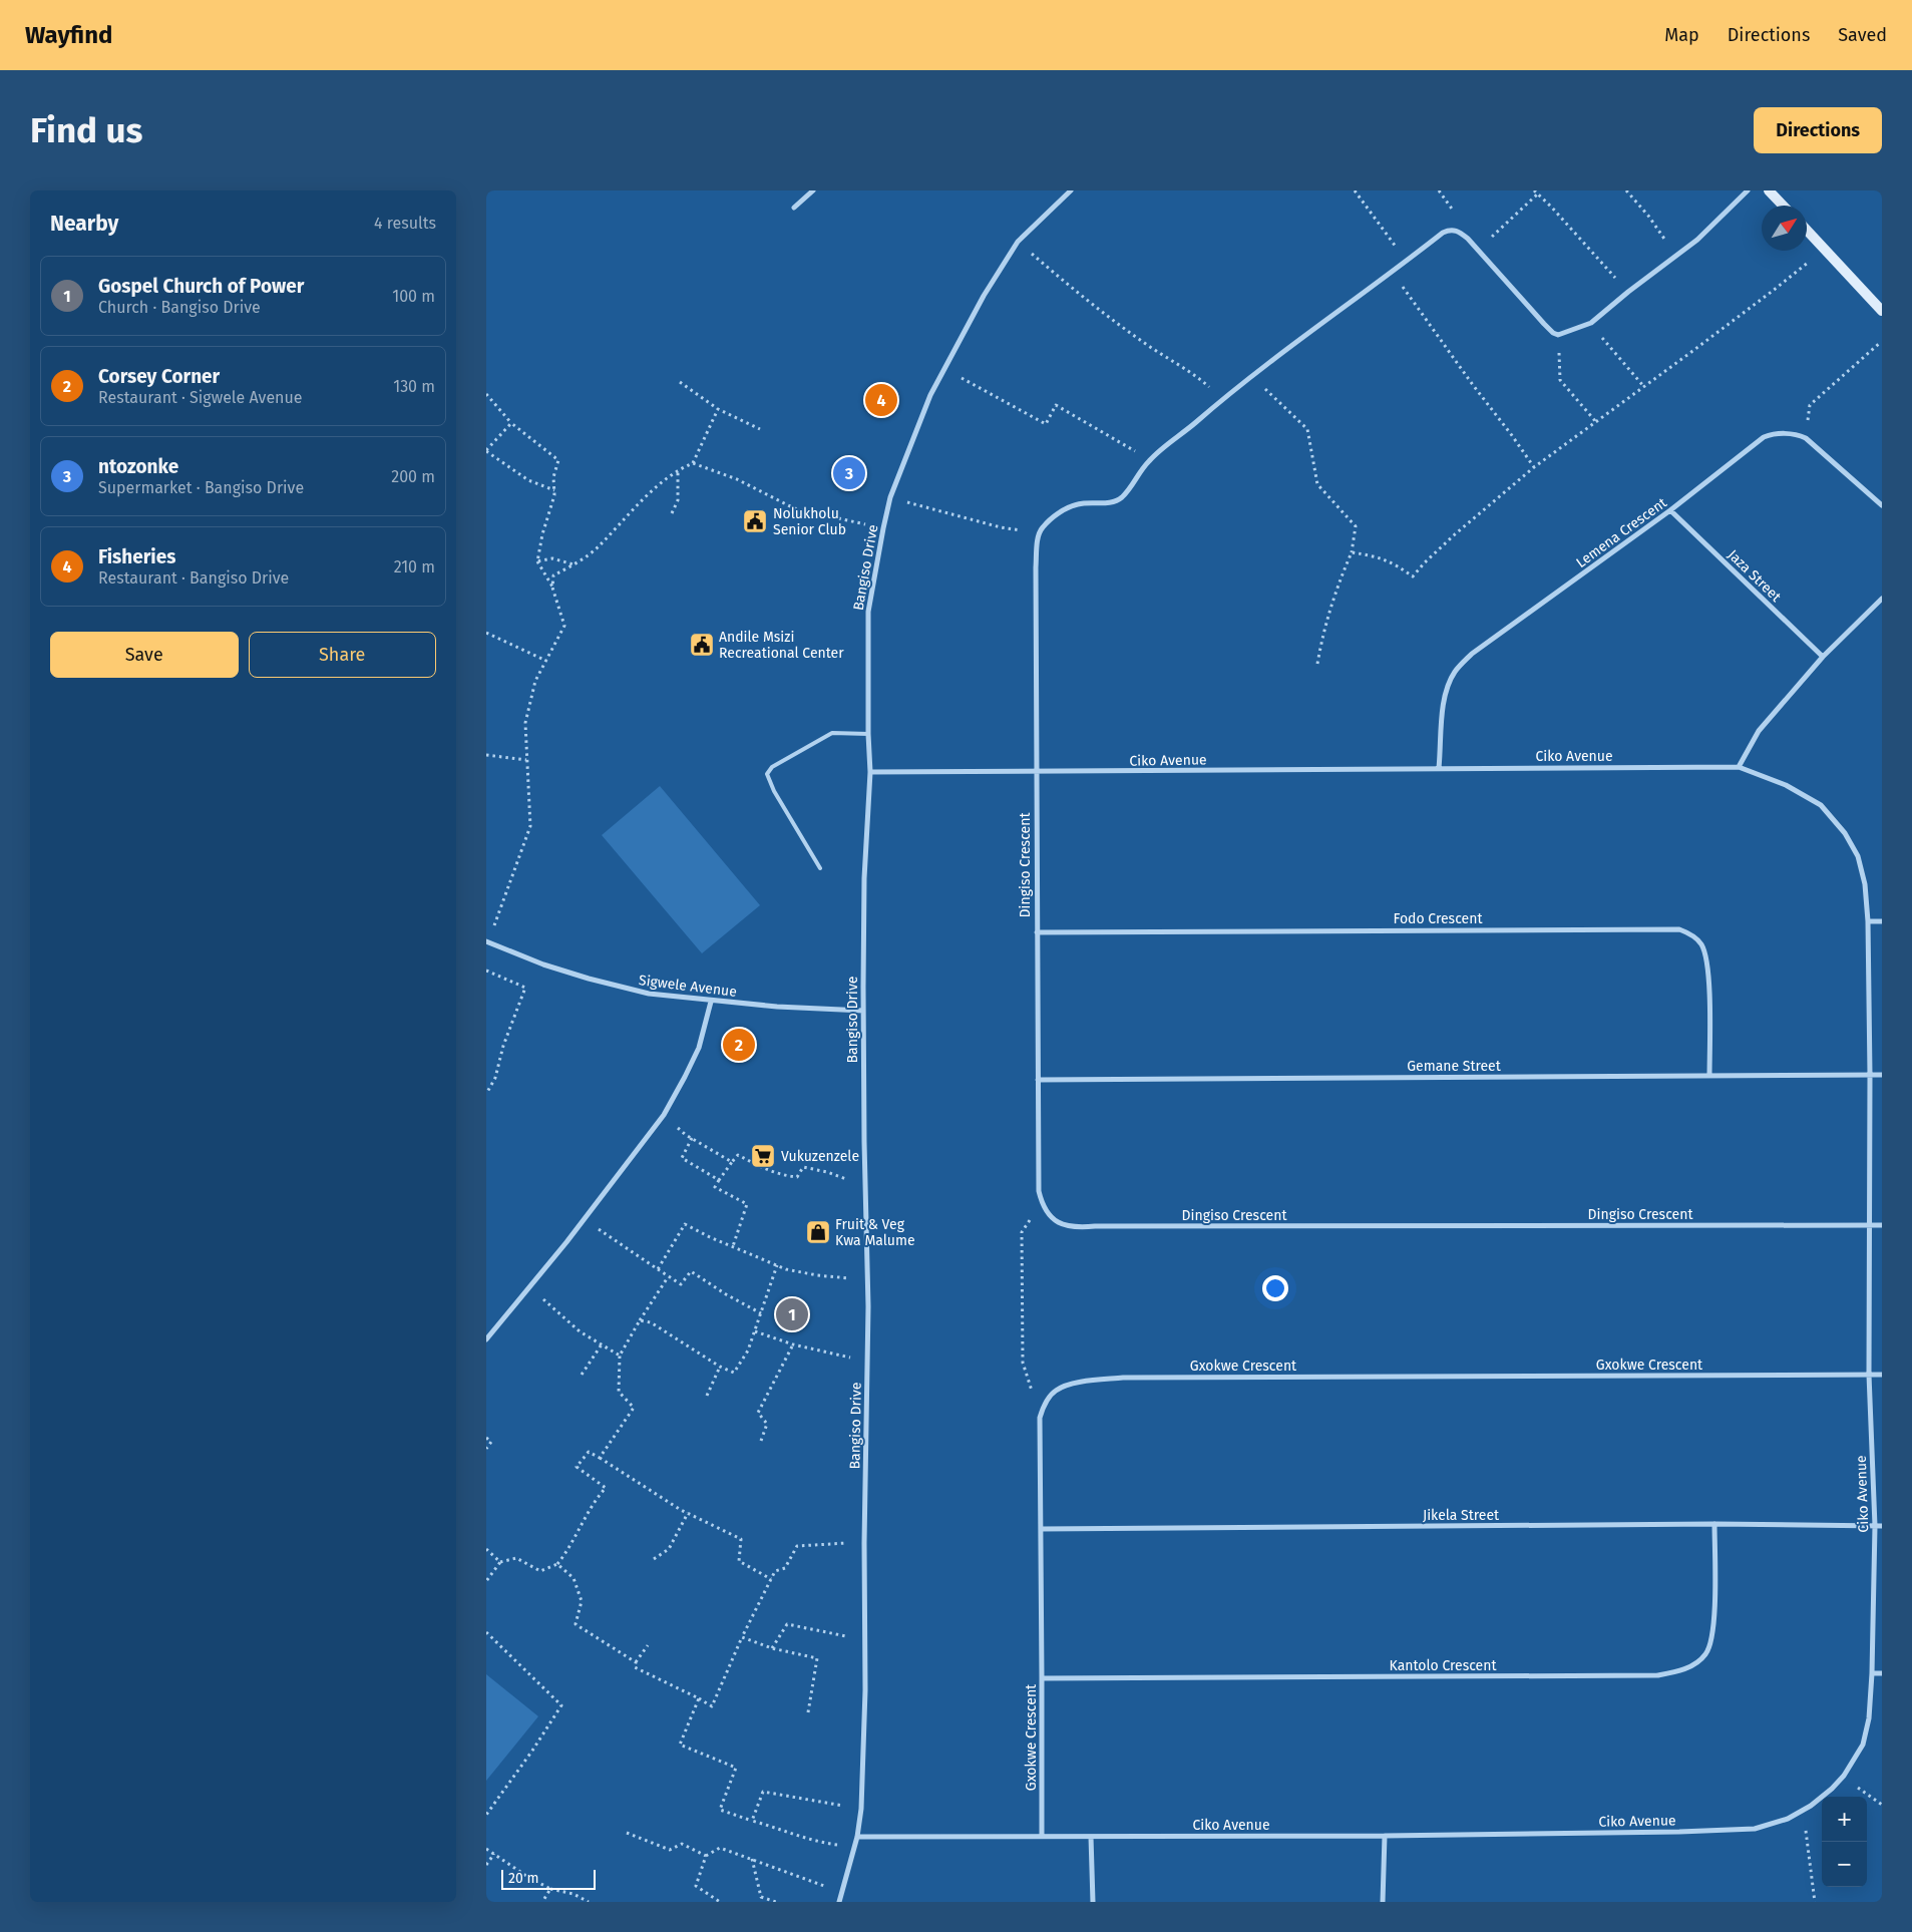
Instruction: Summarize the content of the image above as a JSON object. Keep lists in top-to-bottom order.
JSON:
{
  "streets": {
    "street": [
      "Lemena Crescent",
      "Bangiso Drive",
      "Jaza Street",
      "Ciko Avenue",
      "Dingiso Crescent",
      "Fodo Crescent",
      "Sigwele Avenue",
      "Gemane Street",
      "Gxokwe Crescent",
      "Jikela Street",
      "Kantolo Crescent"
    ]
  },
  "crossings": [
    ["Lemena Crescent", "Jaza Street"],
    ["Lemena Crescent", "Ciko Avenue"],
    ["Bangiso Drive", "Ciko Avenue"],
    ["Bangiso Drive", "Sigwele Avenue"],
    ["Ciko Avenue", "Dingiso Crescent"],
    ["Ciko Avenue", "Gemane Street"],
    ["Ciko Avenue", "Gxokwe Crescent"],
    ["Ciko Avenue", "Jikela Street"],
    ["Dingiso Crescent", "Fodo Crescent"],
    ["Dingiso Crescent", "Gemane Street"],
    ["Fodo Crescent", "Gemane Street"],
    ["Gxokwe Crescent", "Jikela Street"],
    ["Gxokwe Crescent", "Kantolo Crescent"],
    ["Jikela Street", "Kantolo Crescent"]
  ],
  "places": {
    "public building": ["Nolukholu Senior Club", "Andile Msizi Recreational Center"],
    "supermarket": ["Vukuzenzele"],
    "shop": ["Fruit & Veg Kwa Malume"]
  },
  "scale_bar": "20 m",
  "north": "top right",
  "page": {
    "header": "Wayfind",
    "nav": ["Map", "Directions", "Saved"],
    "buttons": [
      "Directions",
      ["Save", "Share"]
    ],
    "title": "Find us",
    "heading": ["Nearby", "4 results"],
    "list": [
      {
        "mark": "1",
        "name": "Gospel Church of Power",
        "note": "Church · Bangiso Drive",
        "value": "100 m"
      },
      {
        "mark": "2",
        "name": "Corsey Corner",
        "note": "Restaurant · Sigwele Avenue",
        "value": "130 m"
      },
      {
        "mark": "3",
        "name": "ntozonke",
        "note": "Supermarket · Bangiso Drive",
        "value": "200 m"
      },
      {
        "mark": "4",
        "name": "Fisheries",
        "note": "Restaurant · Bangiso Drive",
        "value": "210 m"
      }
    ],
    "pins": [
      "4",
      "3",
      "2",
      "1"
    ],
    "map_buttons": ["+", "−"],
    "scale": "20 m"
  }
}
